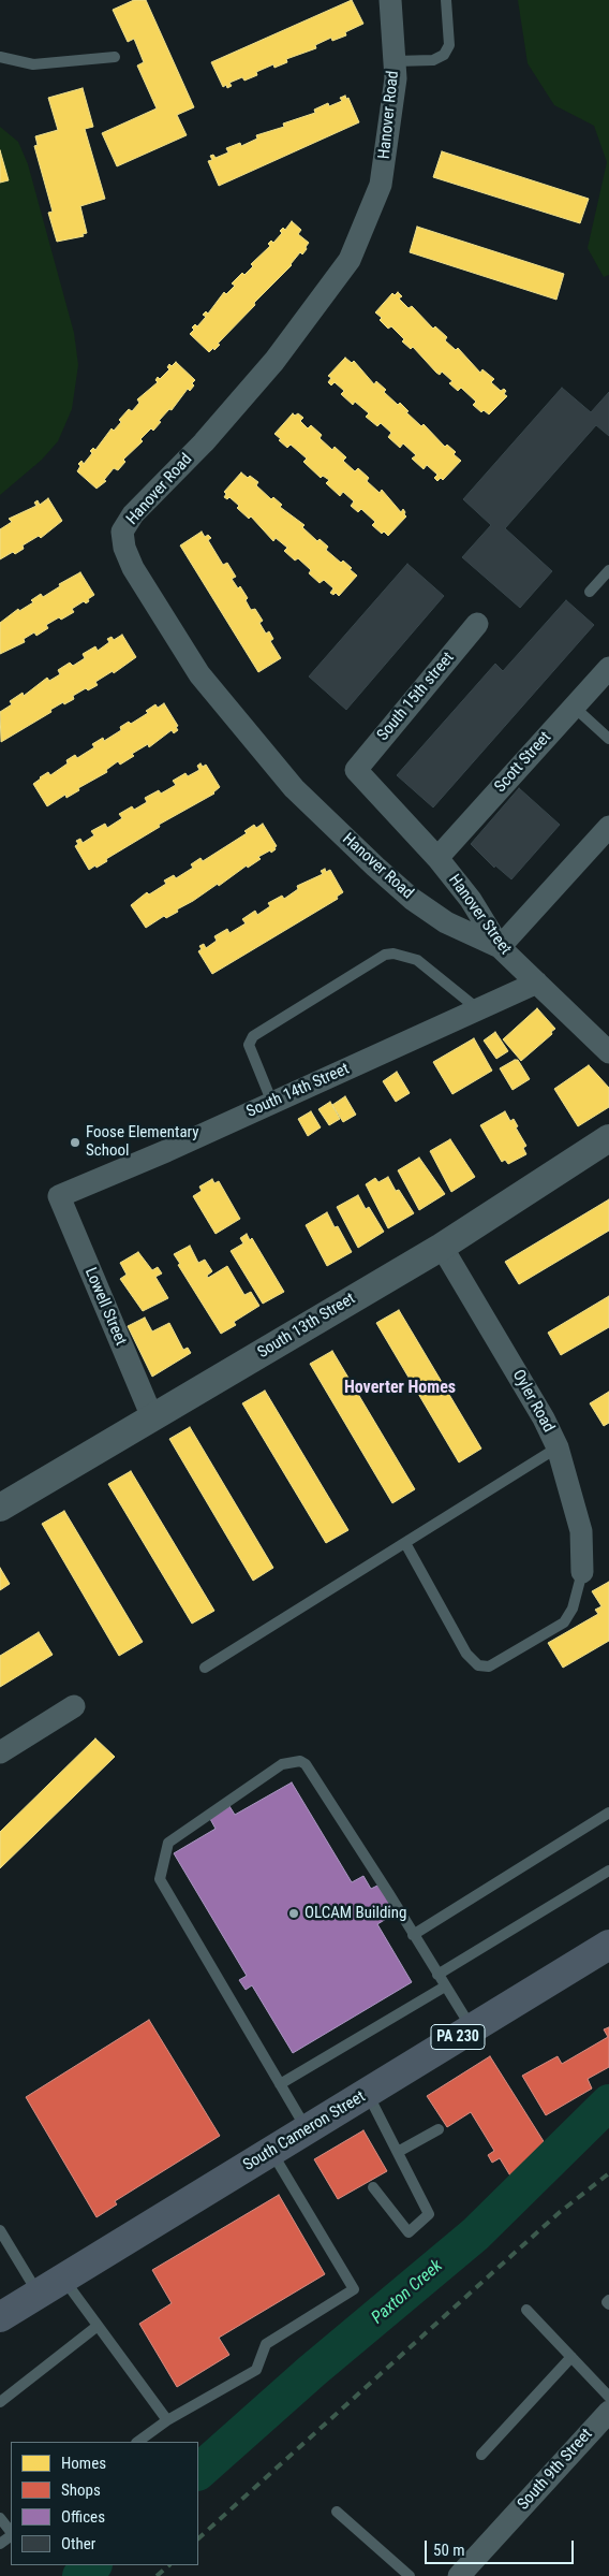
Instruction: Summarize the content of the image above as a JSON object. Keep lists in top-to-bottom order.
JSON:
{
  "streets": {
    "main road": ["PA 230", "South Cameron Street"],
    "street": [
      "Hanover Road",
      "South 15th street",
      "Scott Street",
      "Hanover Street",
      "South 14th Street",
      "Lowell Street",
      "South 13th Street",
      "Oyler Road",
      "South 9th Street"
    ]
  },
  "crossings": [
    ["Hanover Road", "Hanover Street"],
    ["South 15th street", "Hanover Street"],
    ["Scott Street", "Hanover Street"],
    ["Hanover Street", "South 14th Street"],
    ["South 14th Street", "Lowell Street"],
    ["Lowell Street", "South 13th Street"],
    ["South 13th Street", "Oyler Road"]
  ],
  "districts": ["Hoverter Homes"],
  "water": ["Paxton Creek"],
  "places": ["Foose Elementary School", "OLCAM Building"],
  "legend": [
    "Homes",
    "Shops",
    "Offices",
    "Other"
  ],
  "scale_bar": "50 m"
}
